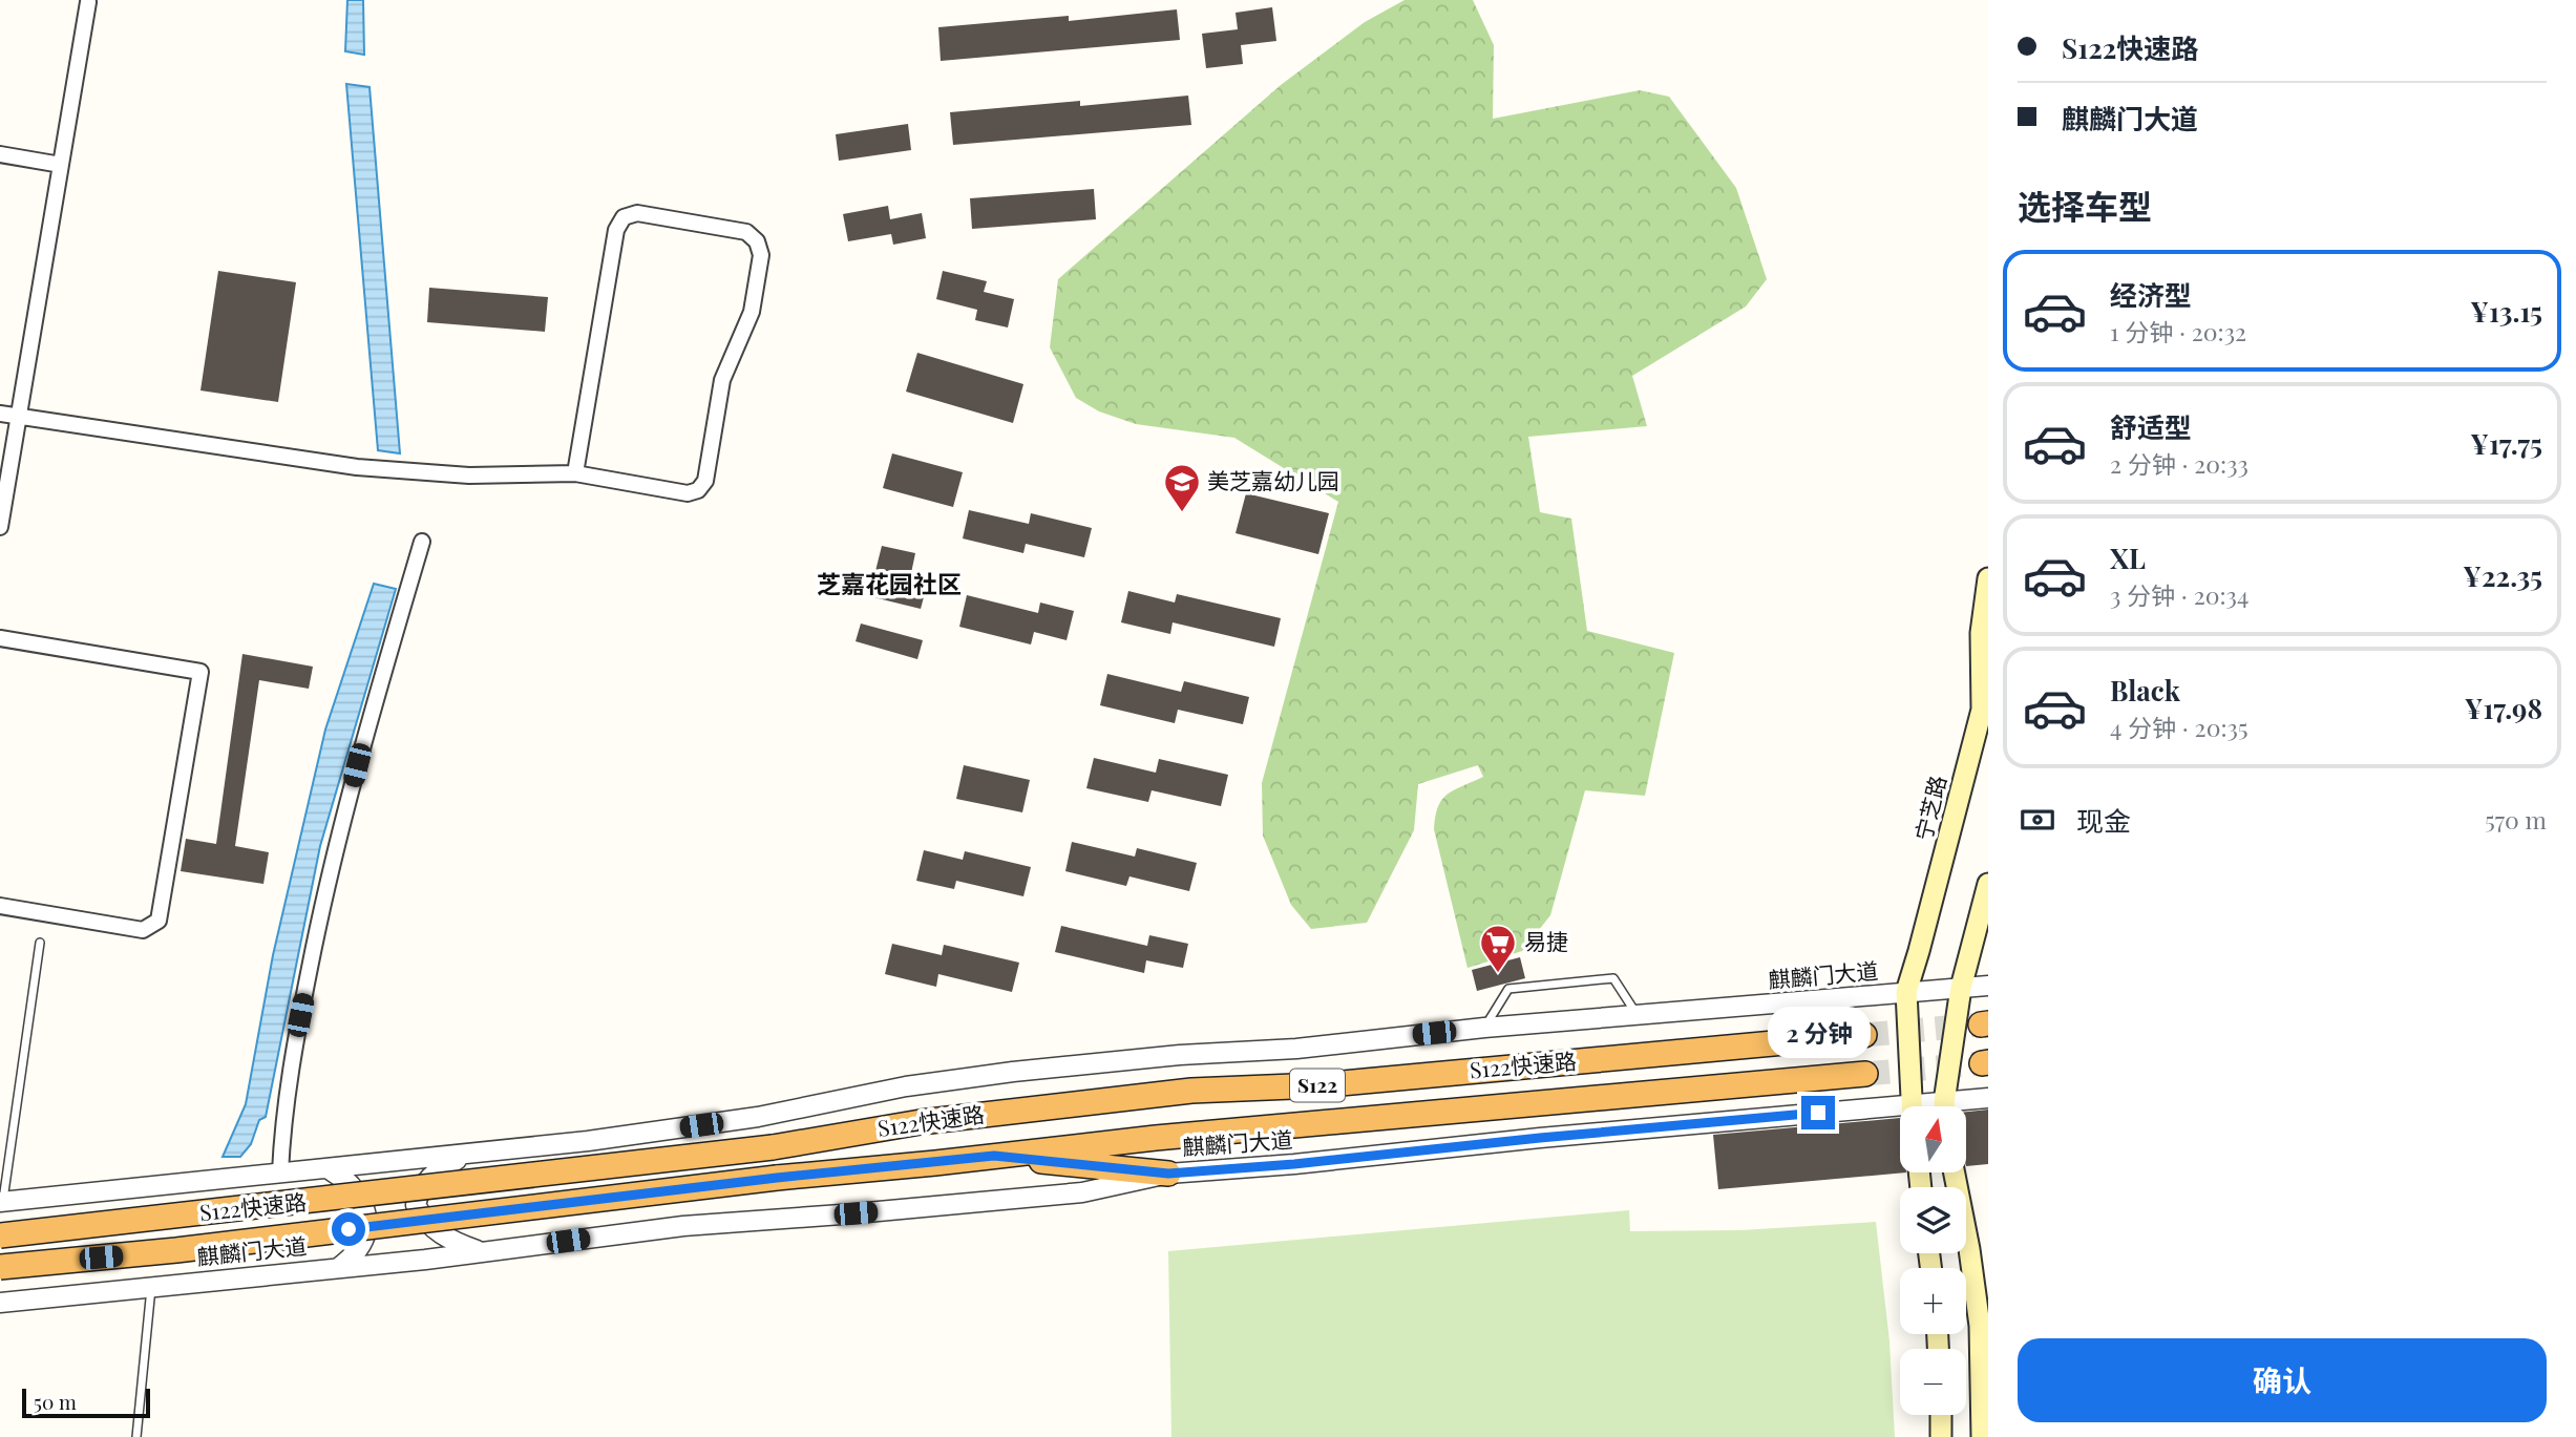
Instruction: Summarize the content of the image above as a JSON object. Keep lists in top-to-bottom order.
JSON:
{
  "streets": {
    "highway": ["S122快速路", "S122"],
    "main road": ["宁芝路"],
    "street": ["麒麟门大道"]
  },
  "crossings": [
    ["宁芝路", "麒麟门大道"]
  ],
  "districts": ["芝嘉花园社区"],
  "places": {
    "school or university": ["美芝嘉幼儿园"],
    "supermarket": ["易捷"]
  },
  "scale_bar": "50 m",
  "north": "top",
  "page": {
    "banner": ["S122快速路", "麒麟门大道"],
    "heading": "选择车型",
    "list": [
      {
        "name": "经济型",
        "note": "1 分钟 · 20:32",
        "value": "¥13.15"
      },
      {
        "name": "舒适型",
        "note": "2 分钟 · 20:33",
        "value": "¥17.75"
      },
      {
        "name": "XL",
        "note": "3 分钟 · 20:34",
        "value": "¥22.35"
      },
      {
        "name": "Black",
        "note": "4 分钟 · 20:35",
        "value": "¥17.98"
      }
    ],
    "pay": ["现金", "570 m"],
    "bubble": "2 分钟",
    "map_buttons": ["+", "−"],
    "buttons": "确认",
    "scale": "50 m"
  }
}
